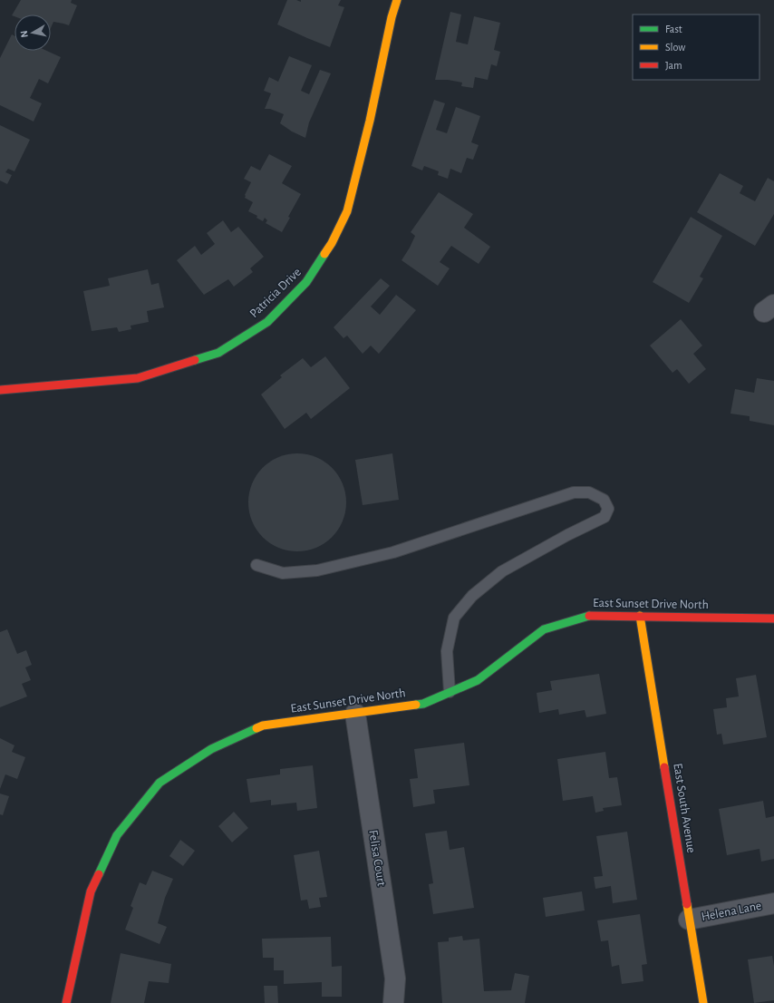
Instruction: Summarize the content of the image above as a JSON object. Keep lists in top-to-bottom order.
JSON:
{
  "streets": {
    "street": [
      "Patricia Drive",
      "East Sunset Drive North",
      "East South Avenue",
      "Felisa Court",
      "Helena Lane"
    ]
  },
  "crossings": [
    ["East Sunset Drive North", "East South Avenue"],
    ["East Sunset Drive North", "Felisa Court"],
    ["East South Avenue", "Helena Lane"]
  ],
  "legend": ["Fast", "Slow", "Jam"],
  "north": "left"
}
